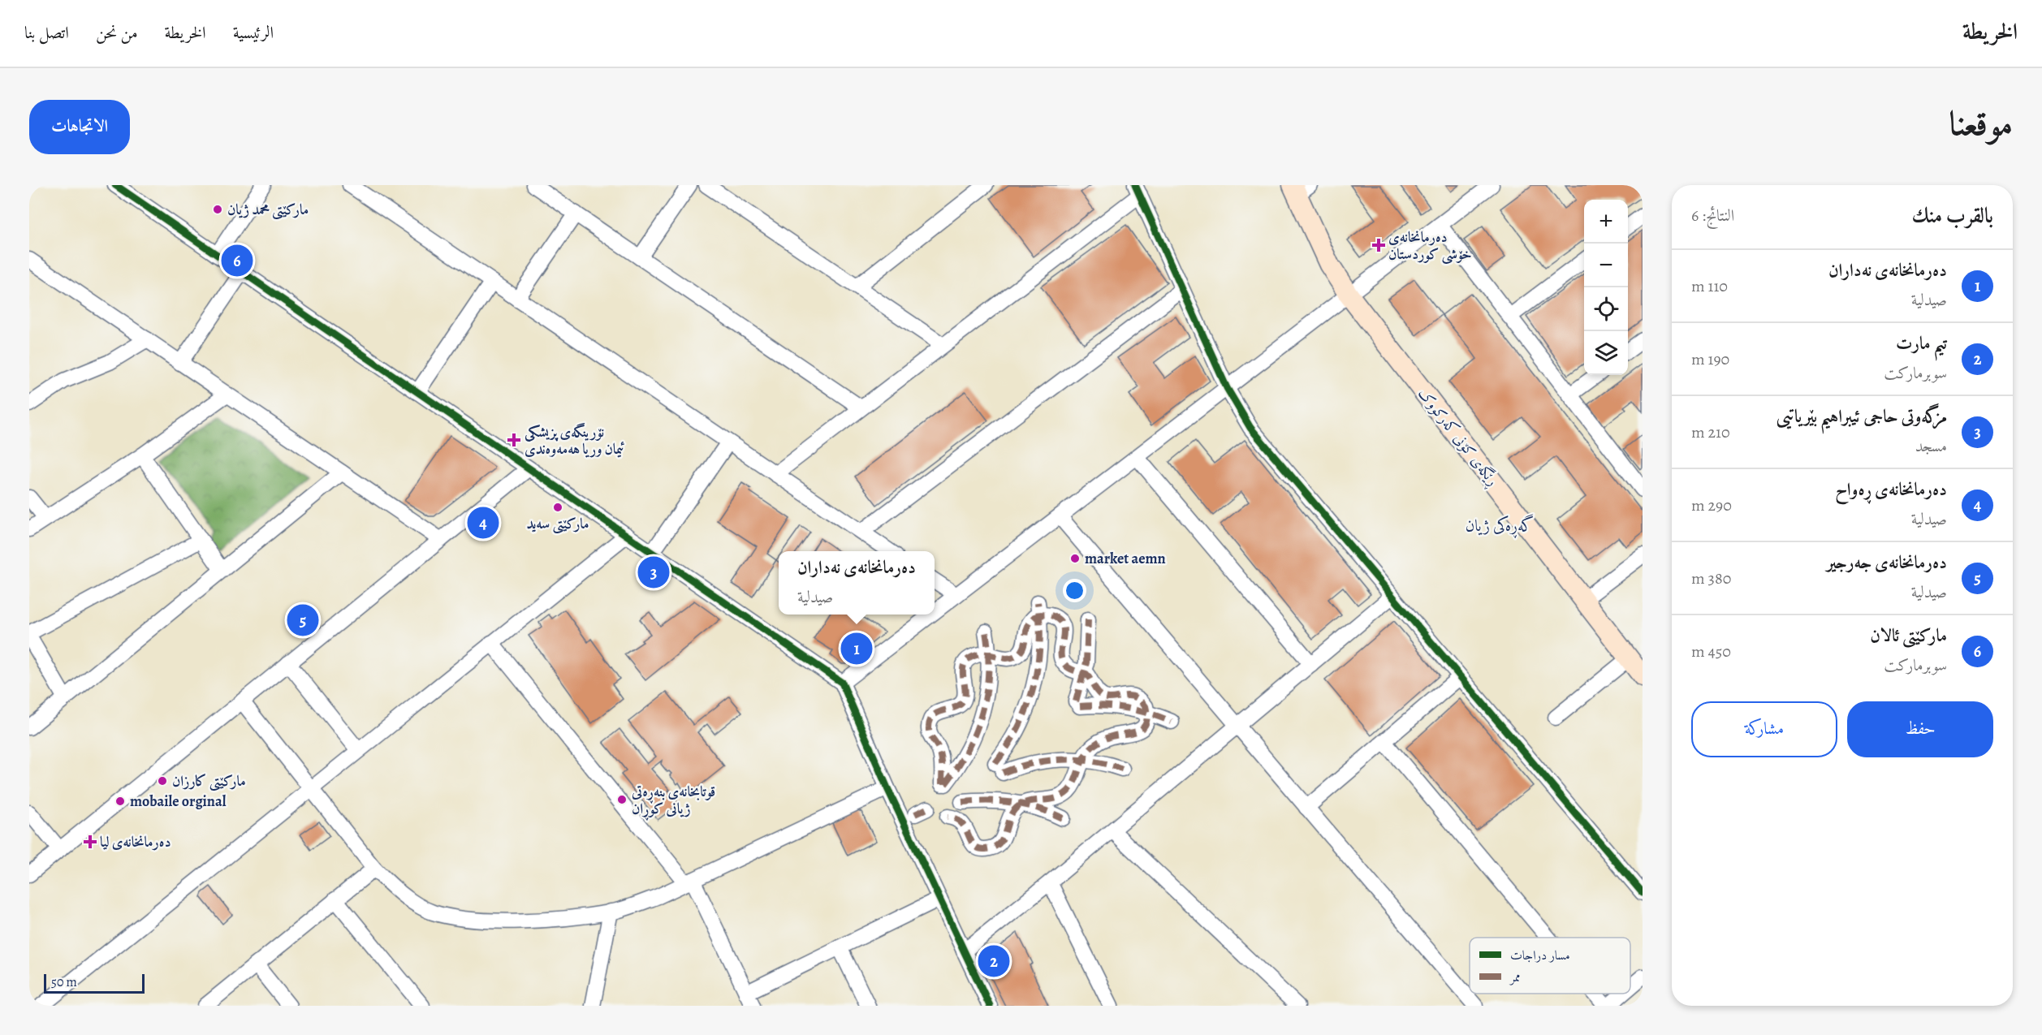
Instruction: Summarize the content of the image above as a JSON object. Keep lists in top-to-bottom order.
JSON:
{
  "streets": {
    "street": ["ڕێگەی کۆنی کەرکووک"]
  },
  "districts": ["گەڕەکی ژیان"],
  "places": {
    "other": [
      "مارکێتی محمد ژیان",
      "مارکێتی سەید",
      "market aemn",
      "مارکێتی کارزان",
      "قوتابخانەی بنەڕەتی ژیانی کوڕان",
      "mobaile orginal"
    ],
    "health": ["دەرمانخانەی خۆشی کوردستان", "نۆرینگەی پزیشکی ئیمان وریا هەمەوەندی", "دەرمانخانەی لیا"]
  },
  "legend": ["مسار دراجات", "ممر"],
  "scale_bar": "50 m",
  "page": {
    "header": "الخريطة",
    "nav": [
      "الرئيسية",
      "الخريطة",
      "من نحن",
      "اتصل بنا"
    ],
    "title": "موقعنا",
    "buttons": [
      "الاتجاهات",
      ["حفظ", "مشاركة"]
    ],
    "heading": ["بالقرب منك", "النتائج: 6"],
    "map_buttons": ["+", "−"],
    "pins": [
      "6",
      "4",
      "3",
      "5",
      "1",
      "2"
    ],
    "list": [
      {
        "mark": "1",
        "name": "دەرمانخانەی نەداران",
        "note": "صيدلية",
        "value": "110 m"
      },
      {
        "mark": "2",
        "name": "تیم مارت",
        "note": "سوبرماركت",
        "value": "190 m"
      },
      {
        "mark": "3",
        "name": "مزگەوتی حاجی ئیبراهیم بێریاتیی",
        "note": "مسجد",
        "value": "210 m"
      },
      {
        "mark": "4",
        "name": "دەرمانخانەی ڕەواح",
        "note": "صيدلية",
        "value": "290 m"
      },
      {
        "mark": "5",
        "name": "دەرمانخانەی جەرجیر",
        "note": "صيدلية",
        "value": "380 m"
      },
      {
        "mark": "6",
        "name": "مارکێتی ئالان",
        "note": "سوبرماركت",
        "value": "450 m"
      }
    ],
    "popup": ["دەرمانخانەی نەداران", "صيدلية"],
    "scale": "50 m"
  }
}
